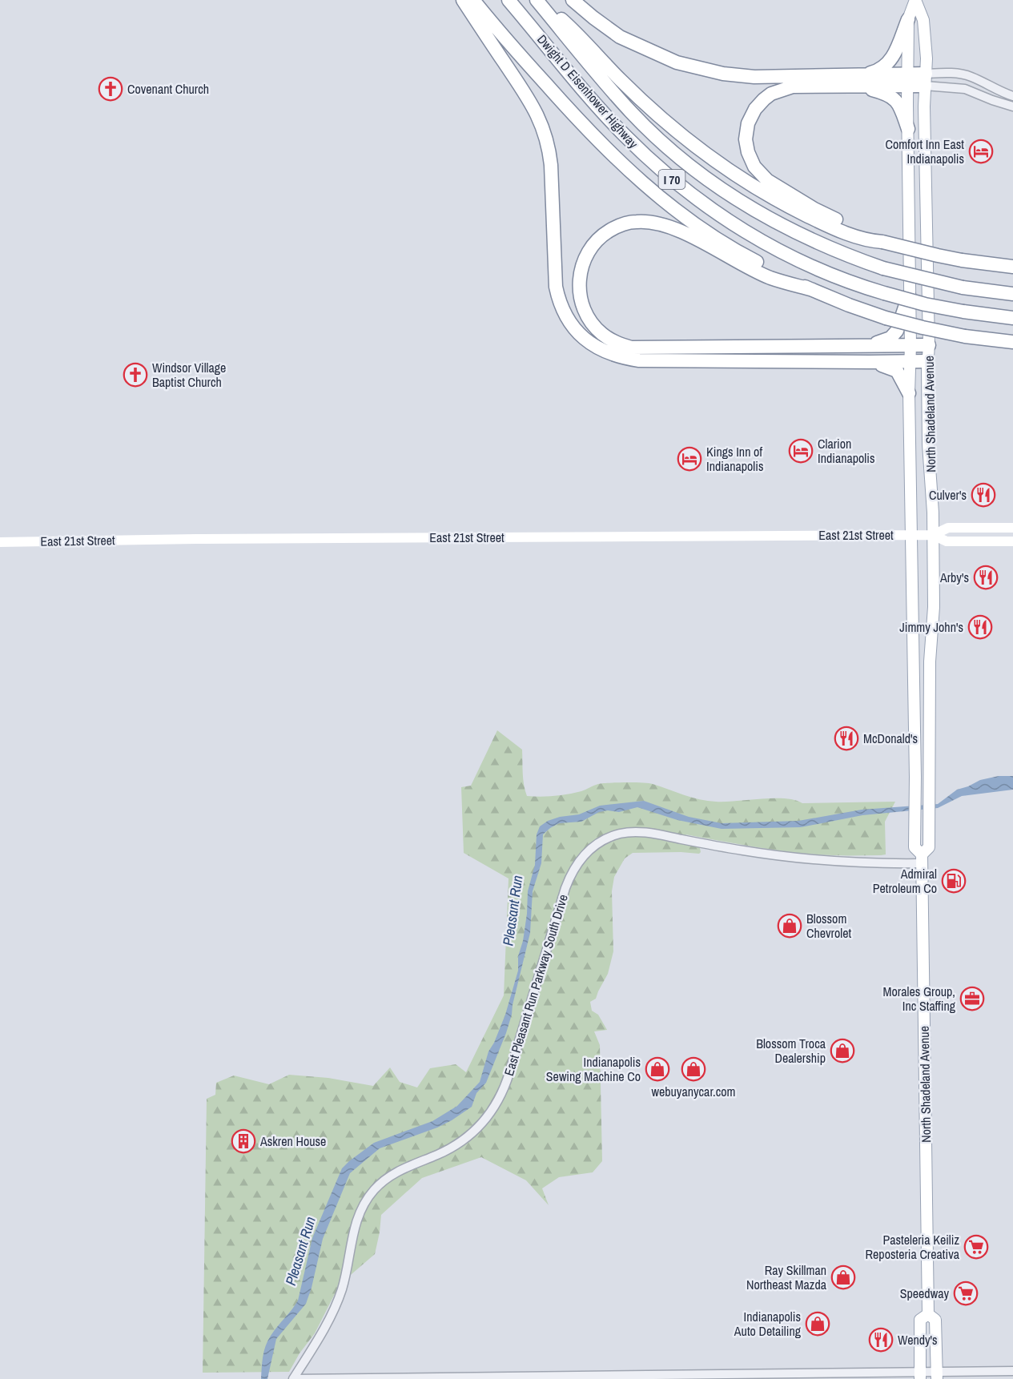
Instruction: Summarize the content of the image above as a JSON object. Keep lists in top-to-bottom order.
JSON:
{
  "streets": {
    "highway": ["Dwight D Eisenhower Highway", "I 70"],
    "main road": ["North Shadeland Avenue", "East 21st Street"],
    "street": ["East Pleasant Run Parkway South Drive"]
  },
  "crossings": [
    ["North Shadeland Avenue", "East 21st Street"],
    ["North Shadeland Avenue", "East Pleasant Run Parkway South Drive"]
  ],
  "water": ["Pleasant Run"],
  "places": {
    "church": ["Covenant Church", "Windsor Village Baptist Church"],
    "hotel": ["Comfort Inn East Indianapolis", "Clarion Indianapolis", "Kings Inn of Indianapolis"],
    "restaurant": [
      "Culver's",
      "Arby's",
      "Jimmy John's",
      "McDonald's",
      "Wendy's"
    ],
    "fuel station": ["Admiral Petroleum Co"],
    "shop": [
      "Blossom Chevrolet",
      "Blossom Troca Dealership",
      "Indianapolis Sewing Machine Co",
      "webuyanycar.com",
      "Ray Skillman Northeast Mazda",
      "Indianapolis Auto Detailing"
    ],
    "office": ["Morales Group, Inc Staffing"],
    "building": ["Askren House"],
    "supermarket": ["Pasteleria Keiliz Reposteria Creativa", "Speedway"]
  }
}
